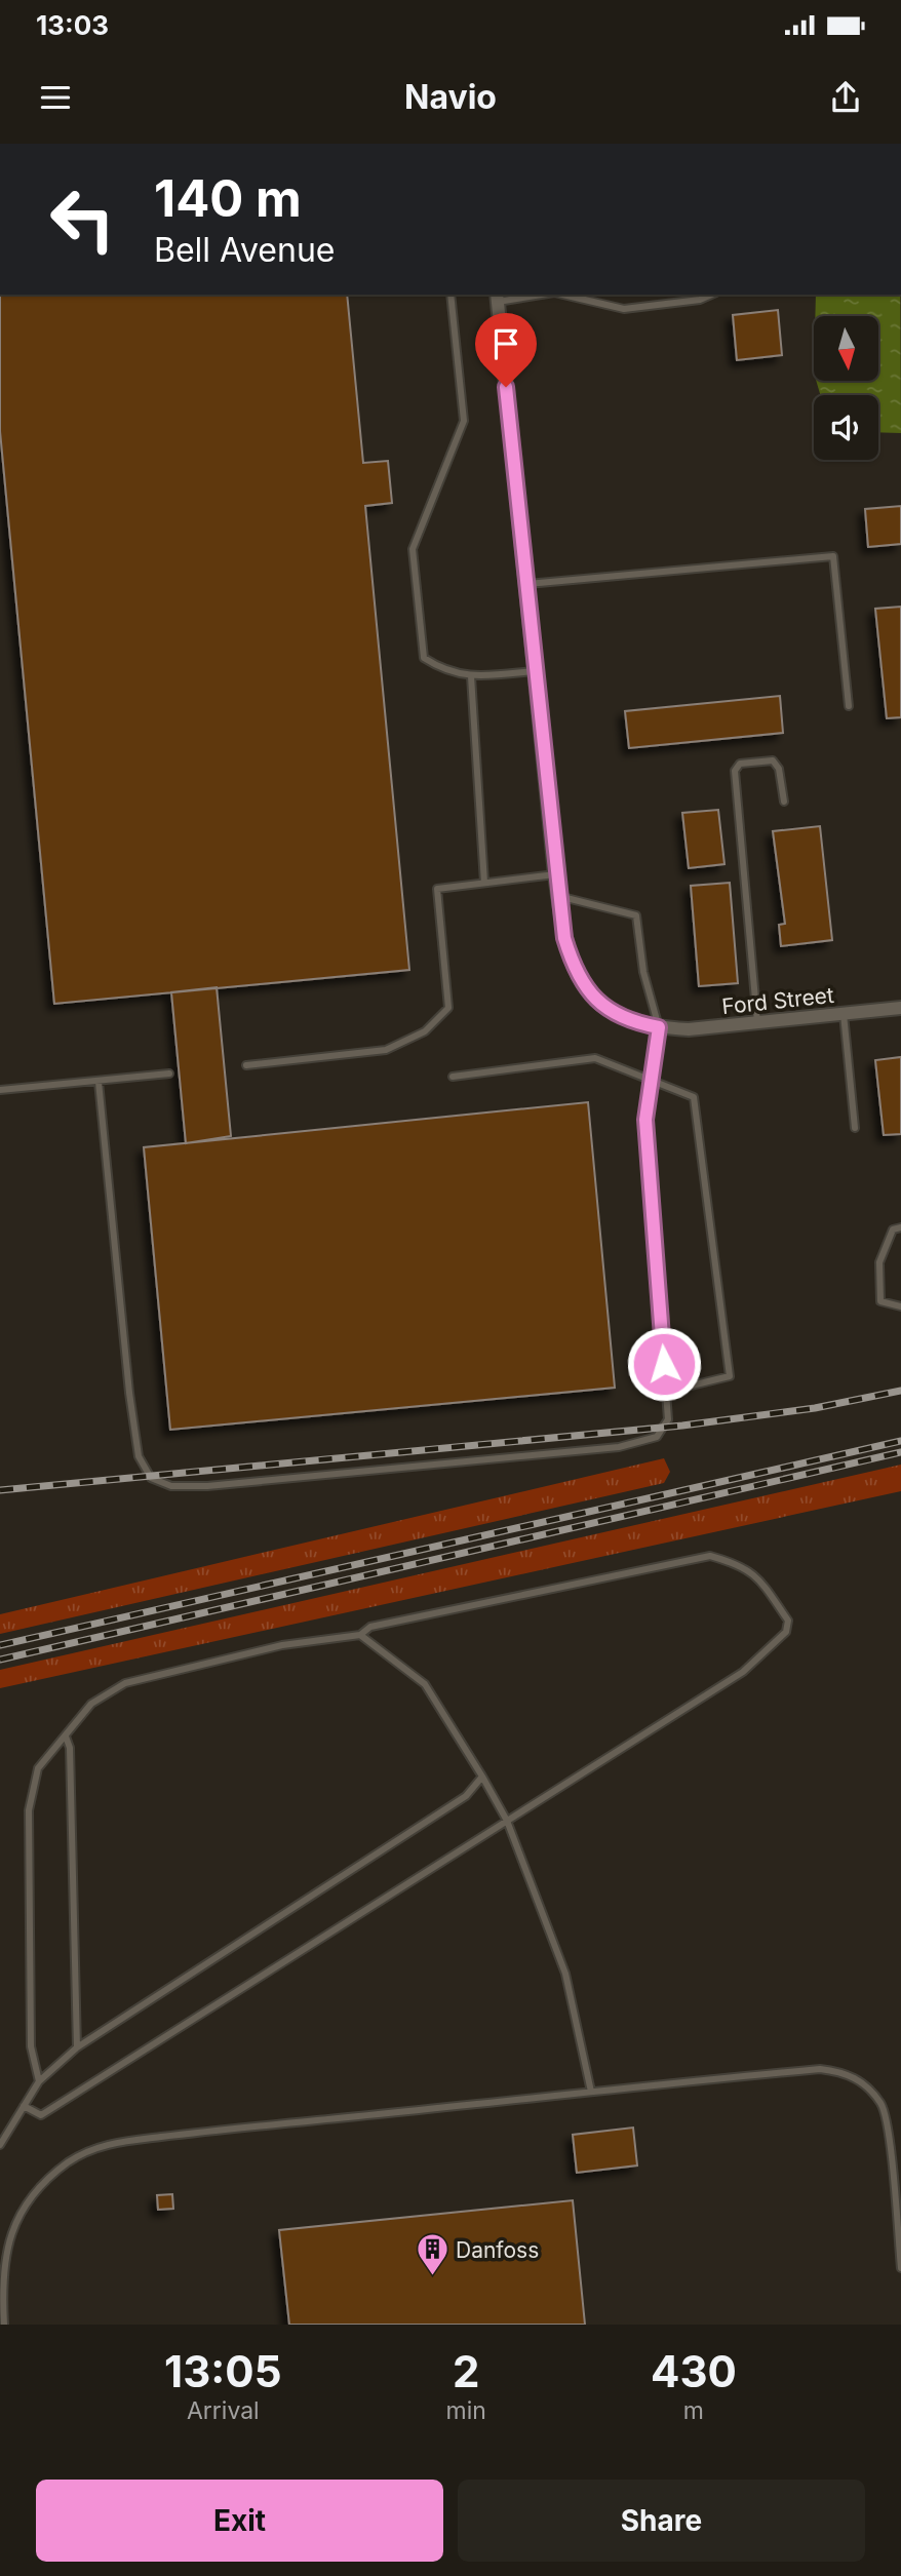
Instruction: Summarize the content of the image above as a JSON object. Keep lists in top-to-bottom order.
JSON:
{
  "streets": {
    "street": ["Ford Street"]
  },
  "places": {
    "building": ["Danfoss"]
  },
  "north": "bottom",
  "page": {
    "status": "13:03",
    "header": "Navio",
    "turn": ["140 m", "Bell Avenue"],
    "eta": [
      "13:05",
      "Arrival",
      "2",
      "min",
      "430",
      "m"
    ],
    "buttons": ["Exit", "Share"]
  }
}
